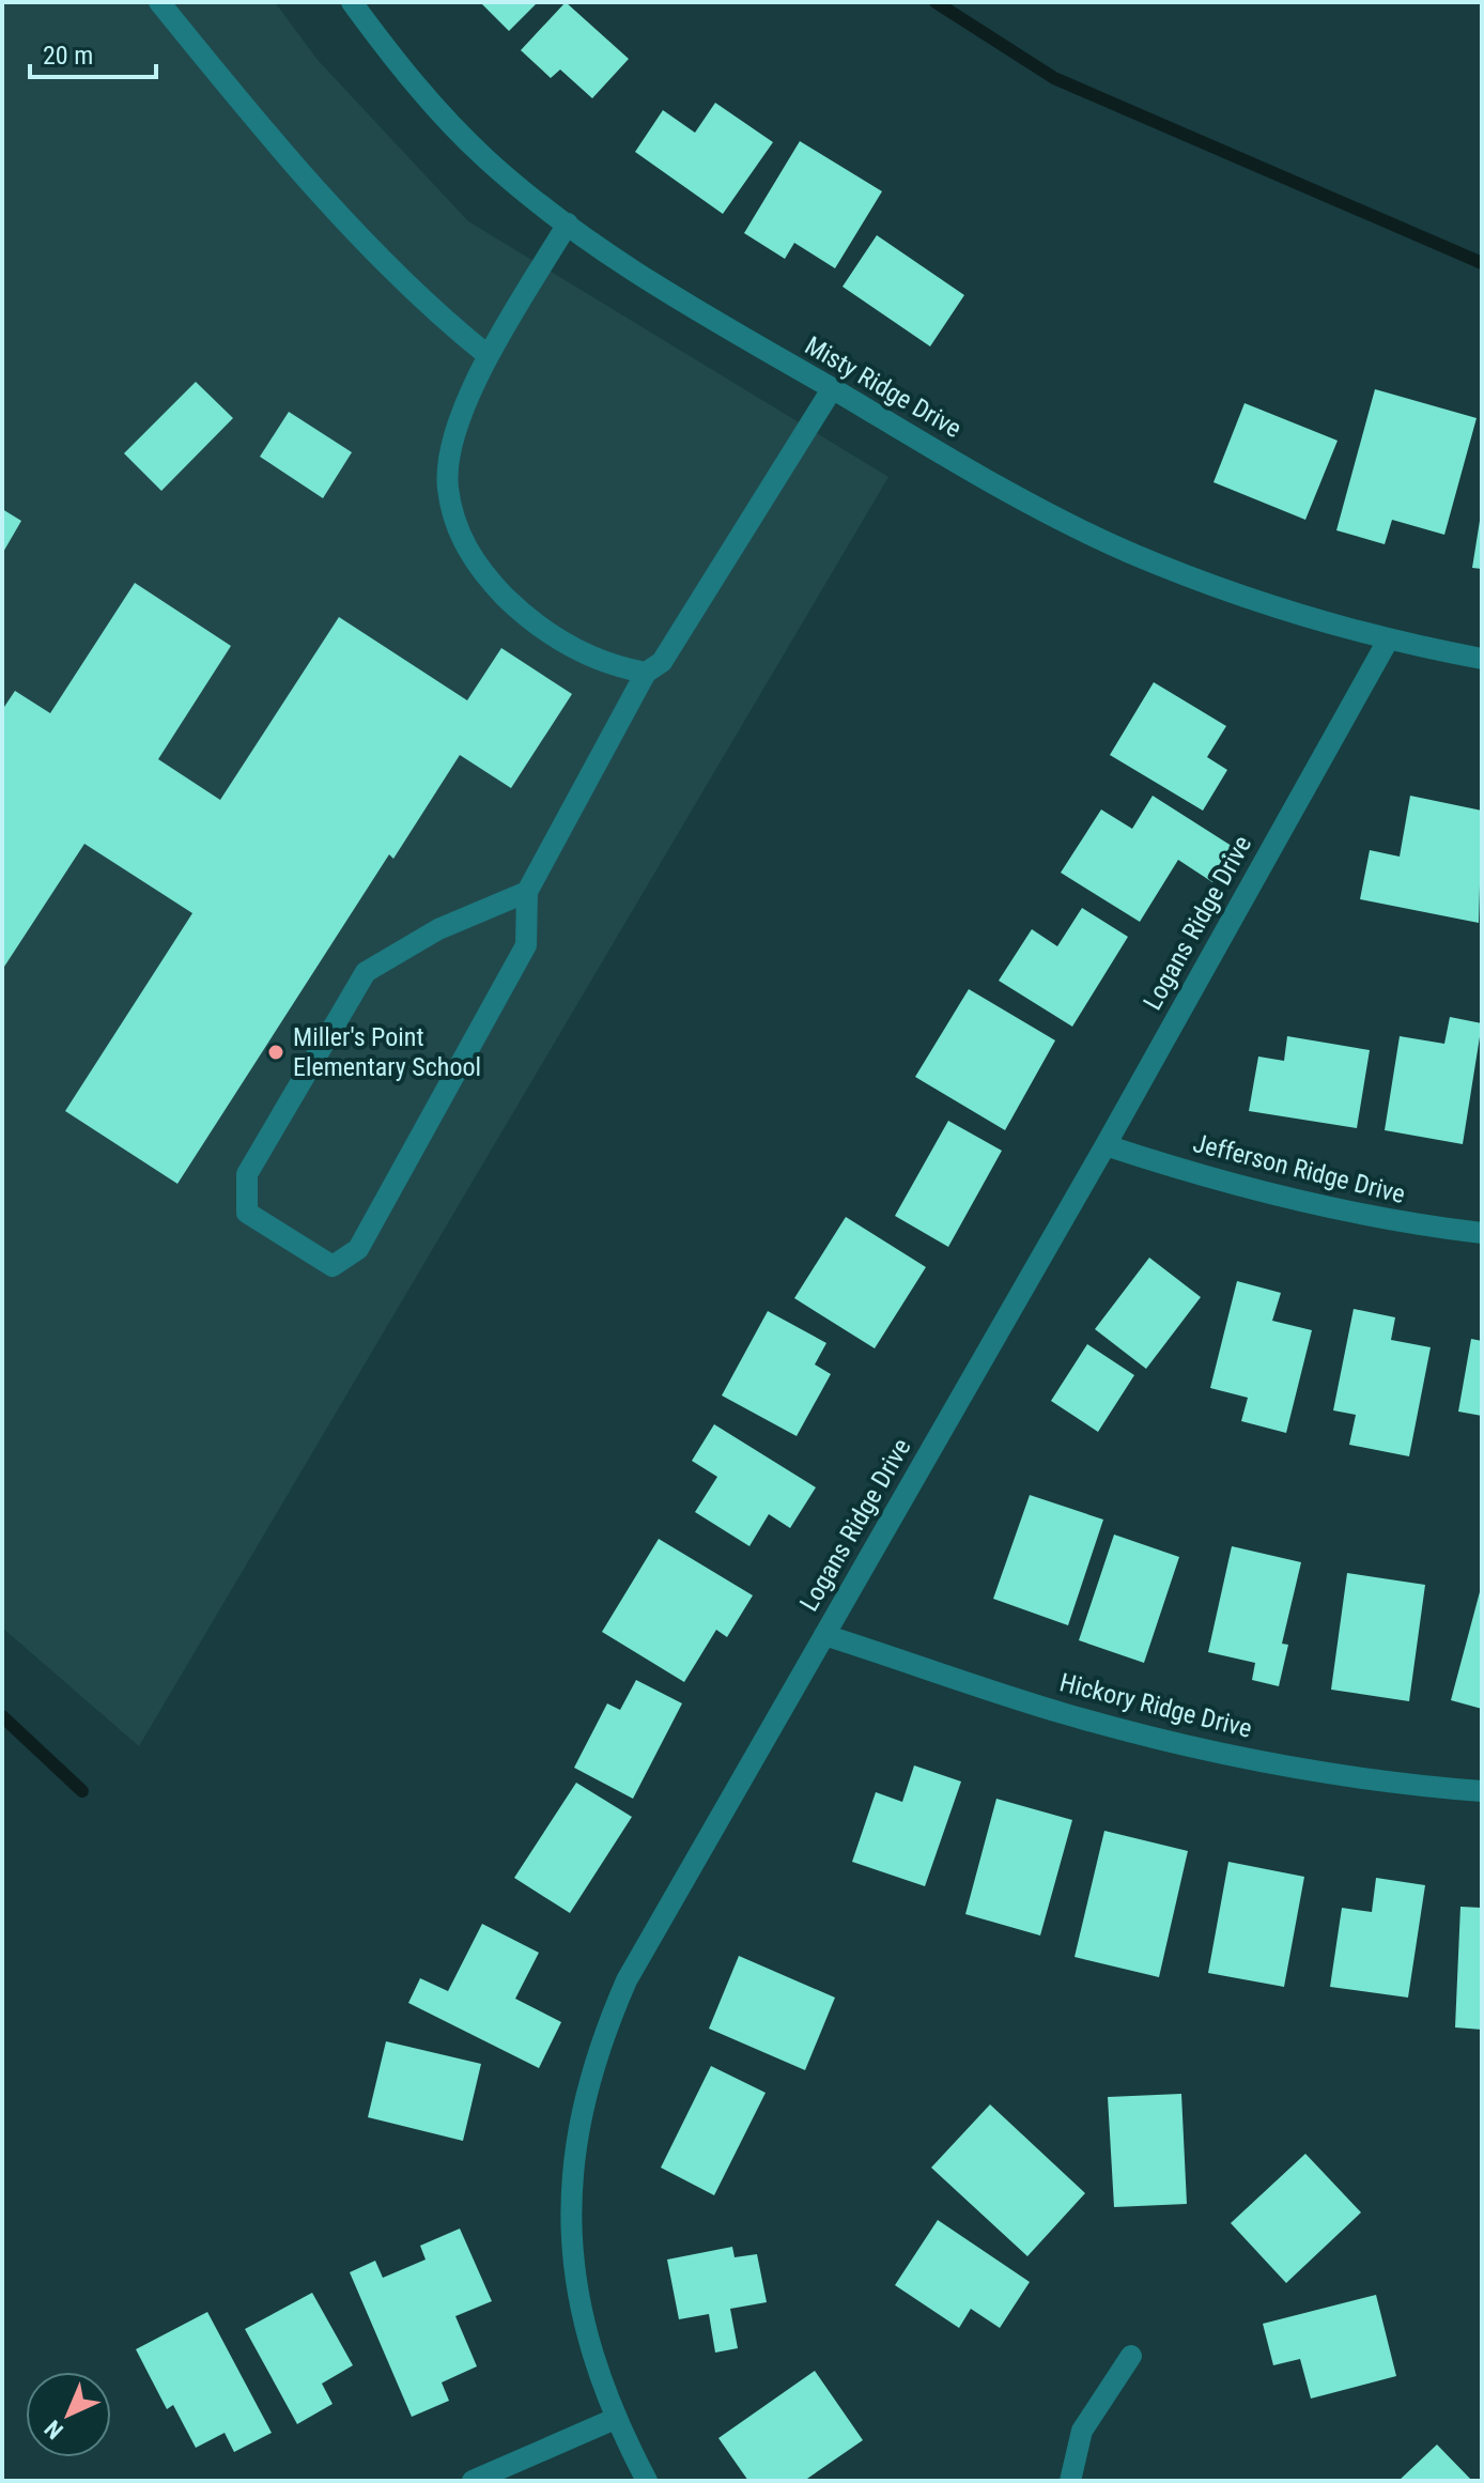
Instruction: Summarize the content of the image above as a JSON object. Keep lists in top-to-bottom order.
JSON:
{
  "streets": {
    "street": [
      "Misty Ridge Drive",
      "Logans Ridge Drive",
      "Jefferson Ridge Drive",
      "Hickory Ridge Drive"
    ]
  },
  "crossings": [
    ["Misty Ridge Drive", "Logans Ridge Drive"],
    ["Logans Ridge Drive", "Jefferson Ridge Drive"],
    ["Logans Ridge Drive", "Hickory Ridge Drive"]
  ],
  "places": ["Miller's Point Elementary School"],
  "scale_bar": "20 m",
  "north": "bottom left"
}
